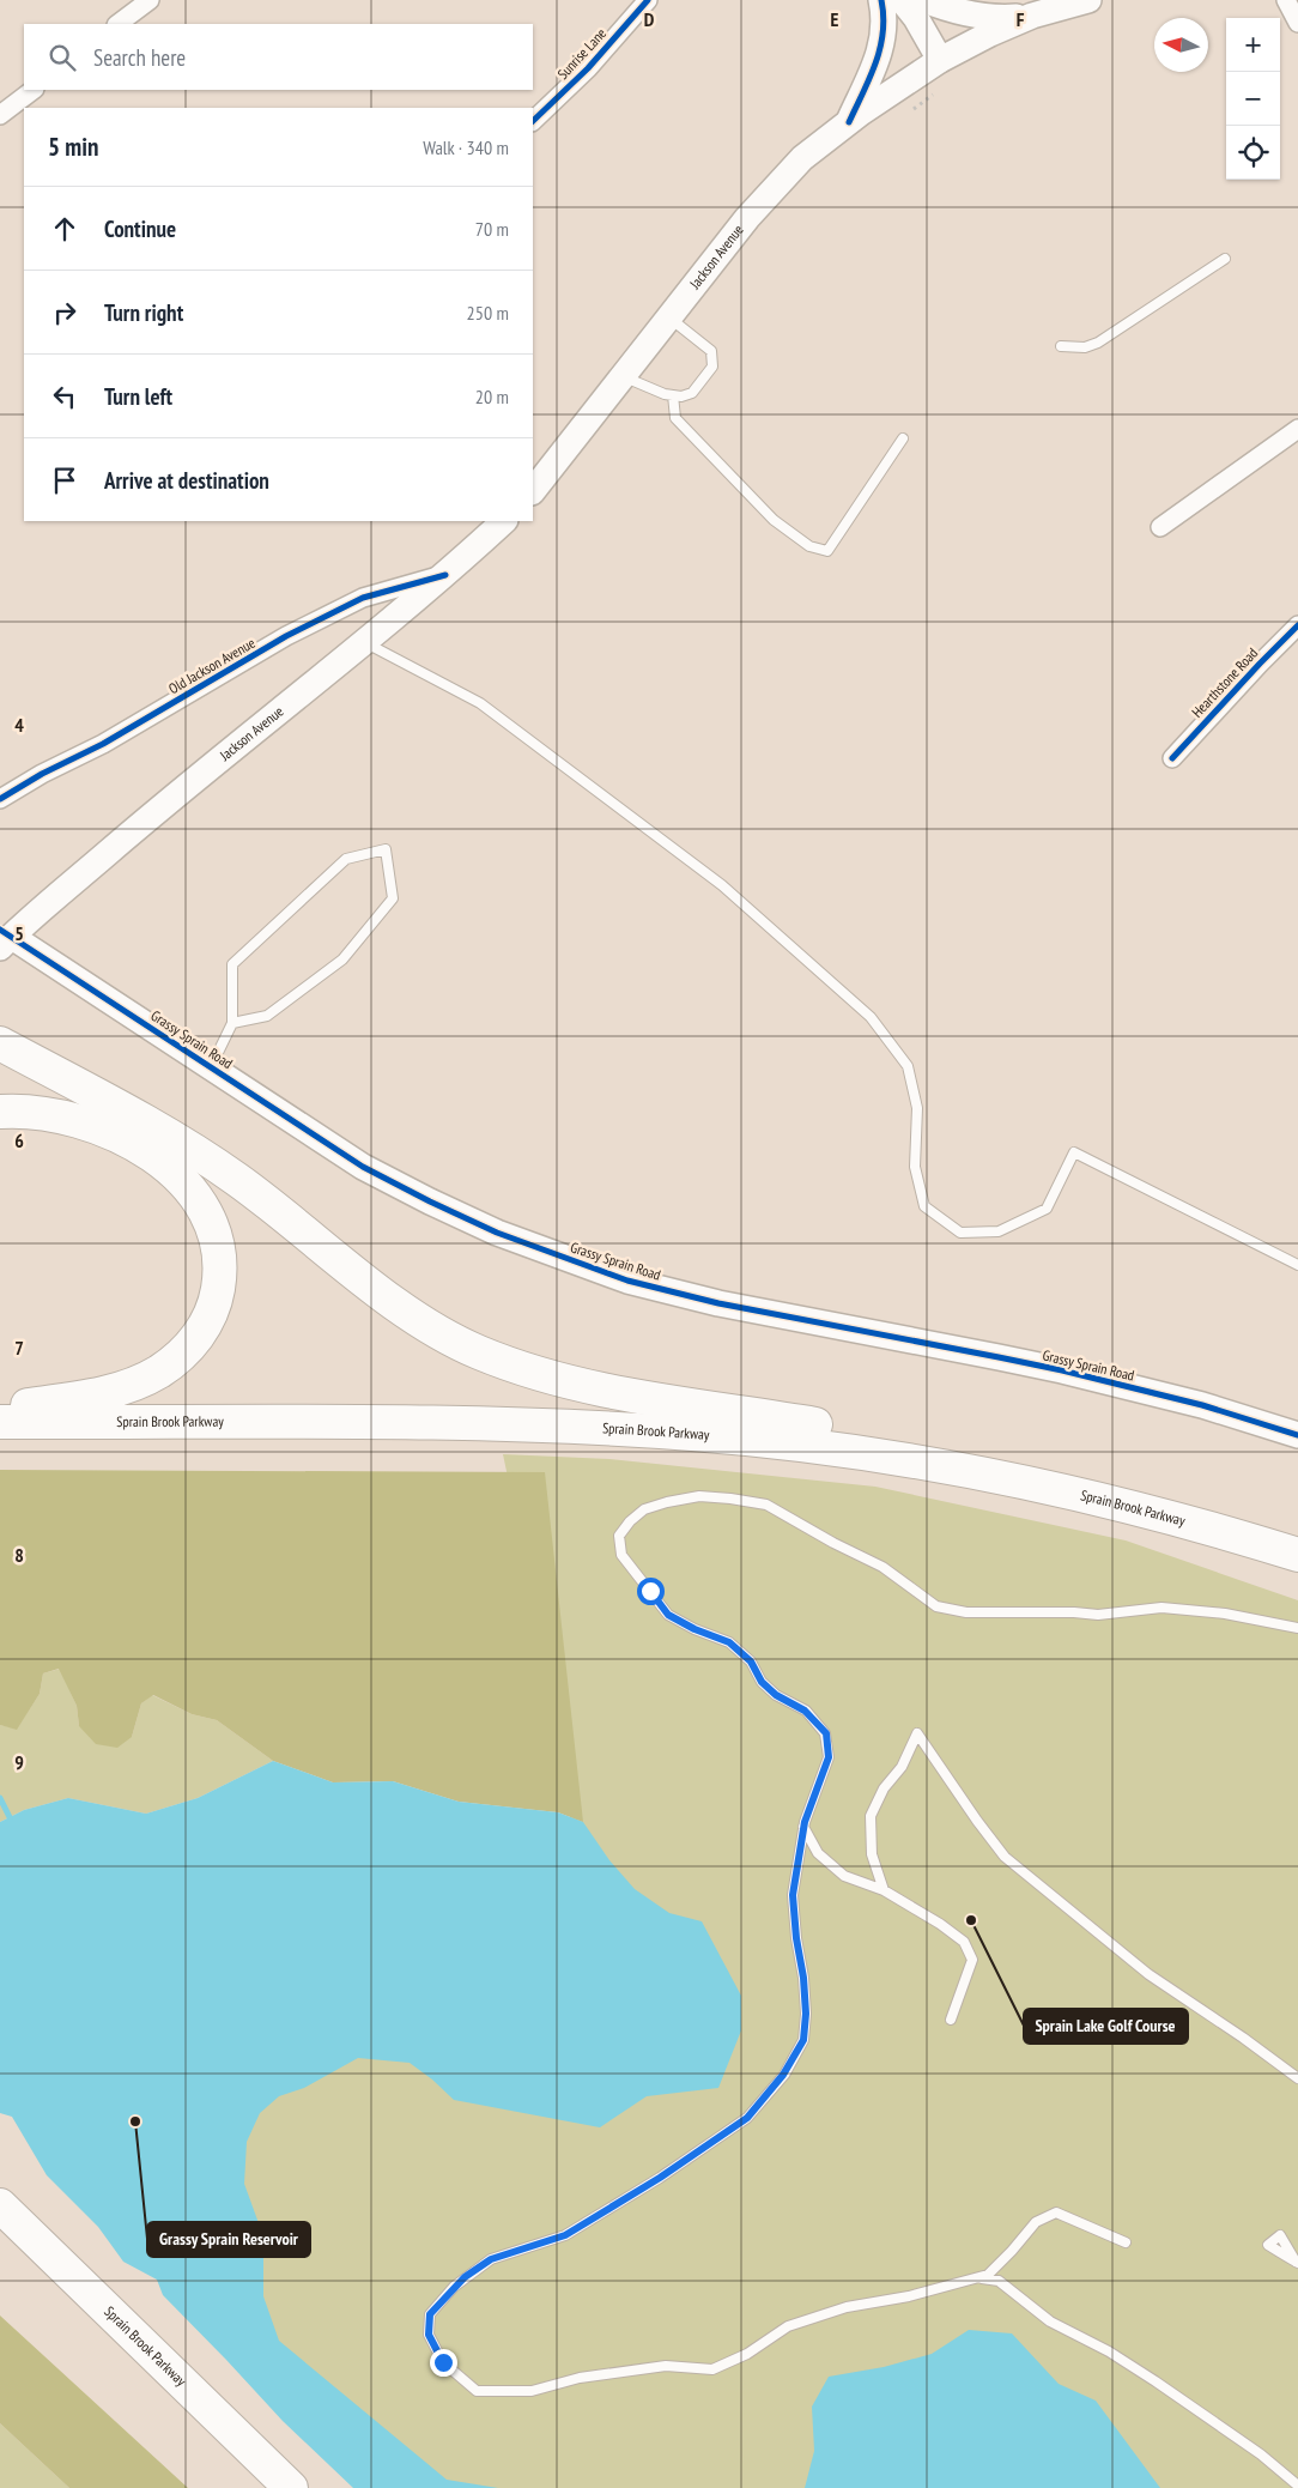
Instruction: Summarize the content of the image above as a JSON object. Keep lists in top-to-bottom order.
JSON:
{
  "streets": {
    "highway": ["Sprain Brook Parkway"],
    "street": [
      "Sunrise Lane",
      "Jackson Avenue",
      "Old Jackson Avenue",
      "Hearthstone Road",
      "Grassy Sprain Road"
    ]
  },
  "crossings": [
    ["Jackson Avenue", "Old Jackson Avenue"],
    ["Jackson Avenue", "Grassy Sprain Road"]
  ],
  "places": ["Sprain Lake Golf Course", "Grassy Sprain Reservoir"],
  "north": "left",
  "page": {
    "map_buttons": ["+", "−"],
    "search": "Search here",
    "heading": ["5 min", "Walk · 340 m"],
    "list": [
      ["Continue", "70 m"],
      ["Turn right", "250 m"],
      ["Turn left", "20 m"],
      "Arrive at destination"
    ]
  },
  "grid": {
    "columns": ["D", "E", "F"],
    "rows": [
      "4",
      "5",
      "6",
      "7",
      "8",
      "9"
    ]
  }
}
